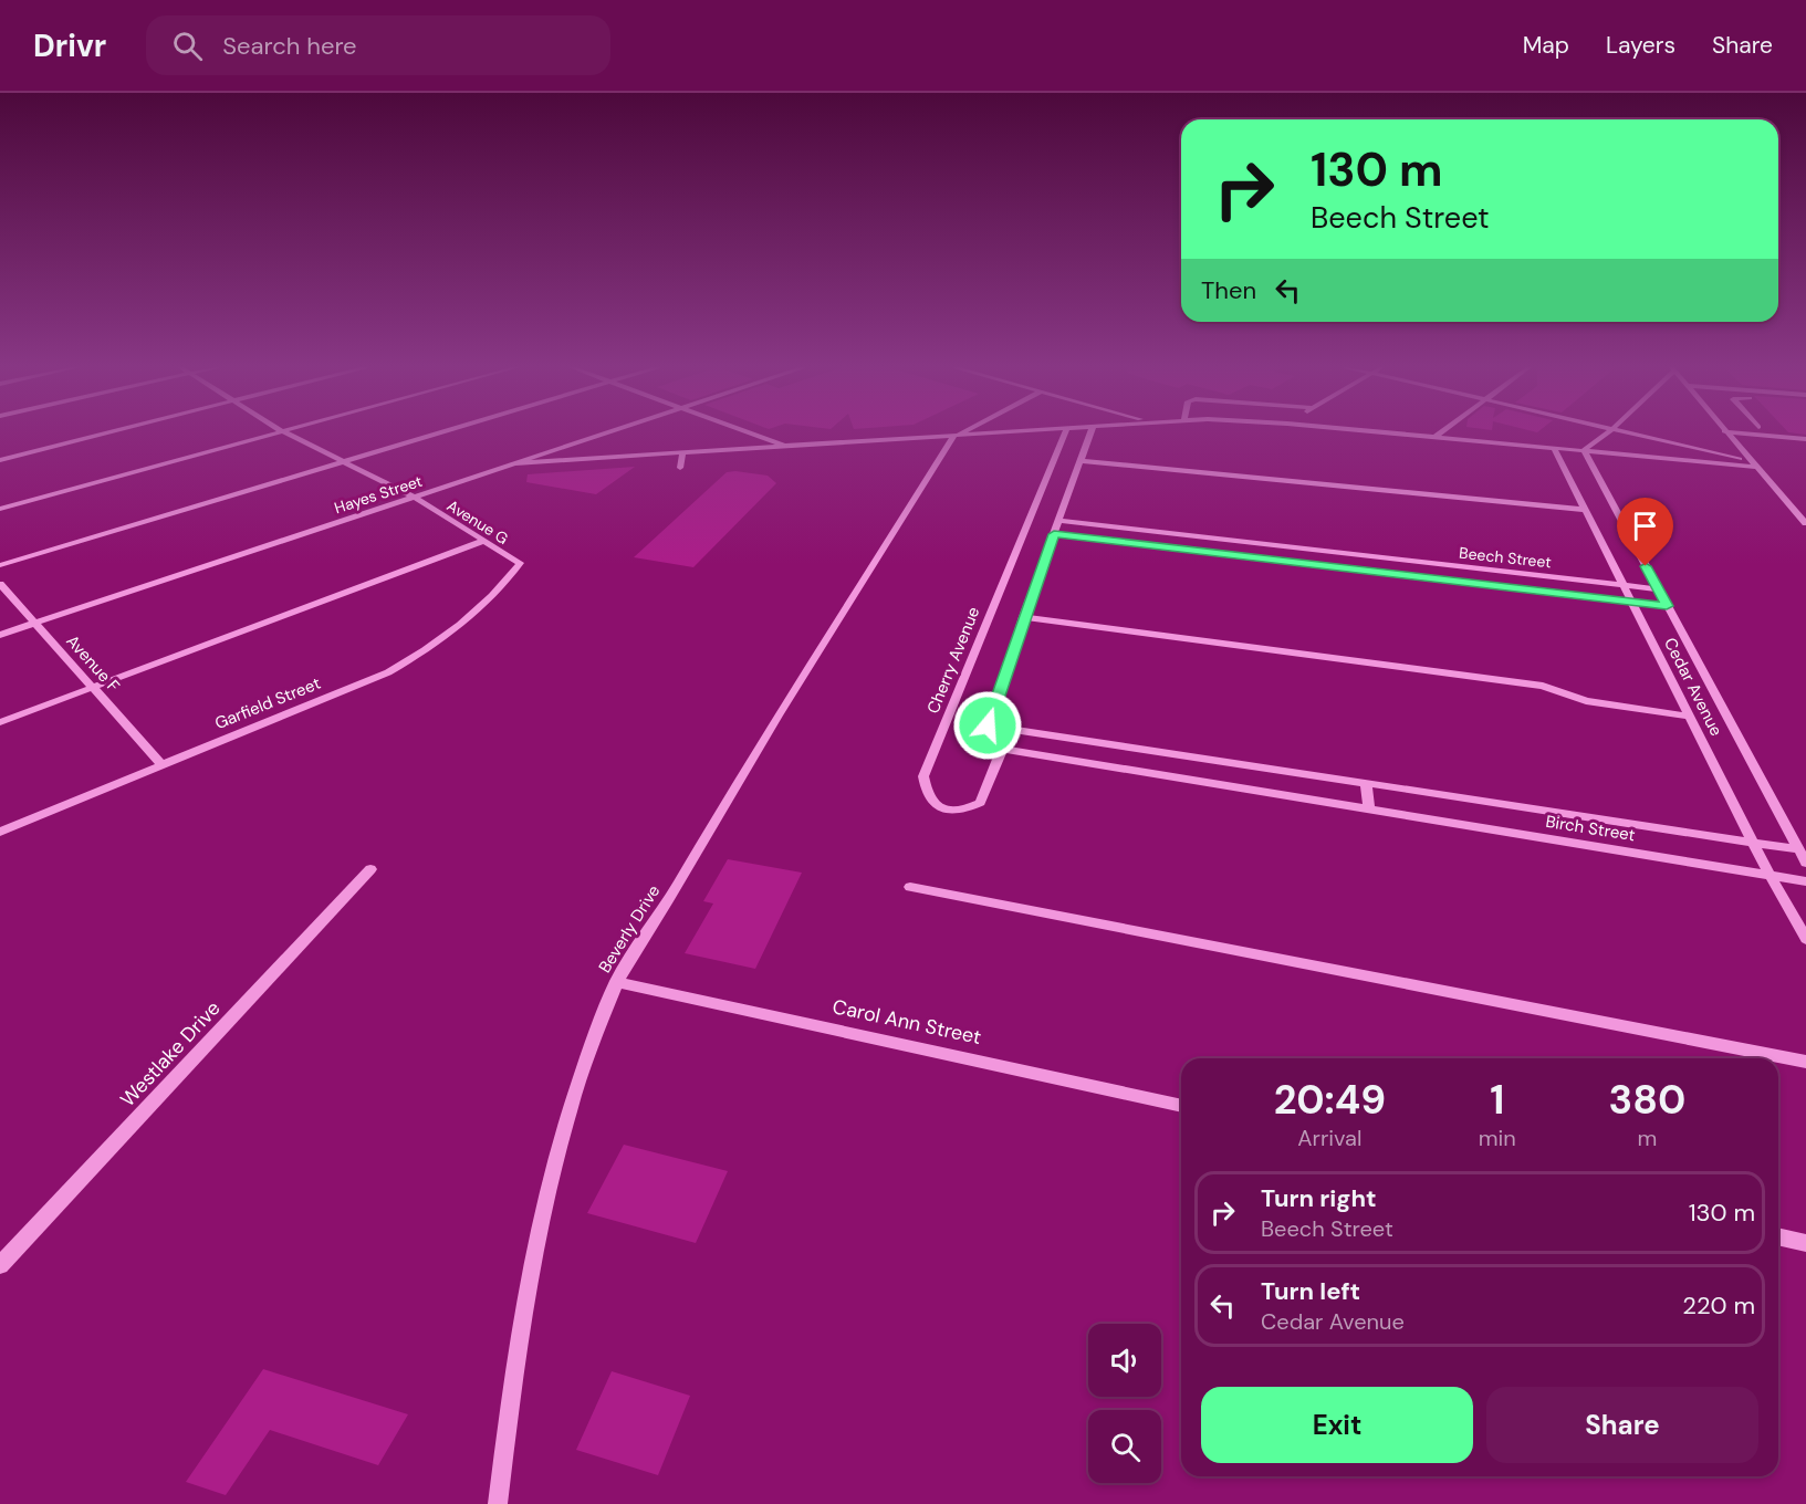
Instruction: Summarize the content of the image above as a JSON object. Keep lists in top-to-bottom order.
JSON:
{
  "streets": {
    "street": [
      "Hayes Street",
      "Avenue G",
      "Beech Street",
      "Cherry Avenue",
      "Avenue F",
      "Cedar Avenue",
      "Garfield Street",
      "Birch Street",
      "Beverly Drive",
      "Carol Ann Street",
      "Westlake Drive"
    ]
  },
  "crossings": [
    ["Hayes Street", "Avenue G"],
    ["Hayes Street", "Avenue F"],
    ["Avenue G", "Garfield Street"],
    ["Beech Street", "Cedar Avenue"],
    ["Cherry Avenue", "Birch Street"],
    ["Avenue F", "Garfield Street"],
    ["Cedar Avenue", "Birch Street"],
    ["Beverly Drive", "Carol Ann Street"]
  ],
  "page": {
    "header": "Drivr",
    "search": "Search here",
    "nav": ["Map", "Layers", "Share"],
    "turn": ["130 m", "Beech Street"],
    "then": "Then",
    "eta": [
      "20:49",
      "Arrival",
      "1",
      "min",
      "380",
      "m"
    ],
    "list": [
      {
        "name": "Turn right",
        "note": "Beech Street",
        "value": "130 m"
      },
      {
        "name": "Turn left",
        "note": "Cedar Avenue",
        "value": "220 m"
      }
    ],
    "buttons": ["Exit", "Share"]
  }
}
